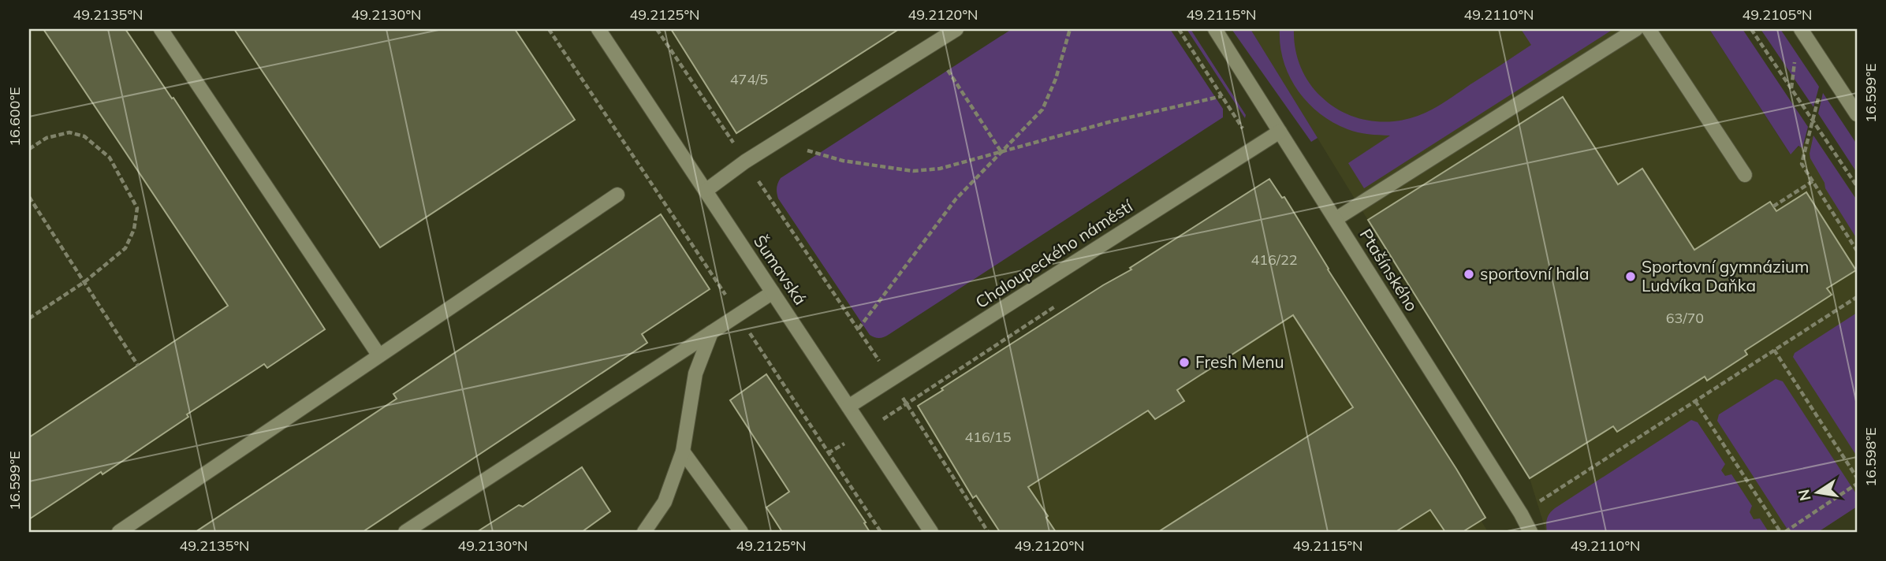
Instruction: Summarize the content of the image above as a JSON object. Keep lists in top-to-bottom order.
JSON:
{
  "streets": {
    "street": ["Chaloupeckého náměstí", "Šumavská", "Ptašínského"]
  },
  "crossings": [
    ["Chaloupeckého náměstí", "Šumavská"],
    ["Chaloupeckého náměstí", "Ptašínského"]
  ],
  "places": ["sportovní hala", "Sportovní gymnázium Ludvíka Daňka", "Fresh Menu"],
  "house_numbers": [
    "474/5",
    "416/22",
    "63/70",
    "416/15"
  ],
  "north": "left",
  "coordinates": [
    "49.2135°N",
    "49.2130°N",
    "49.2125°N",
    "49.2120°N",
    "49.2115°N",
    "49.2110°N",
    "49.2105°N",
    "16.599°E",
    "16.600°E",
    "16.598°E"
  ]
}
